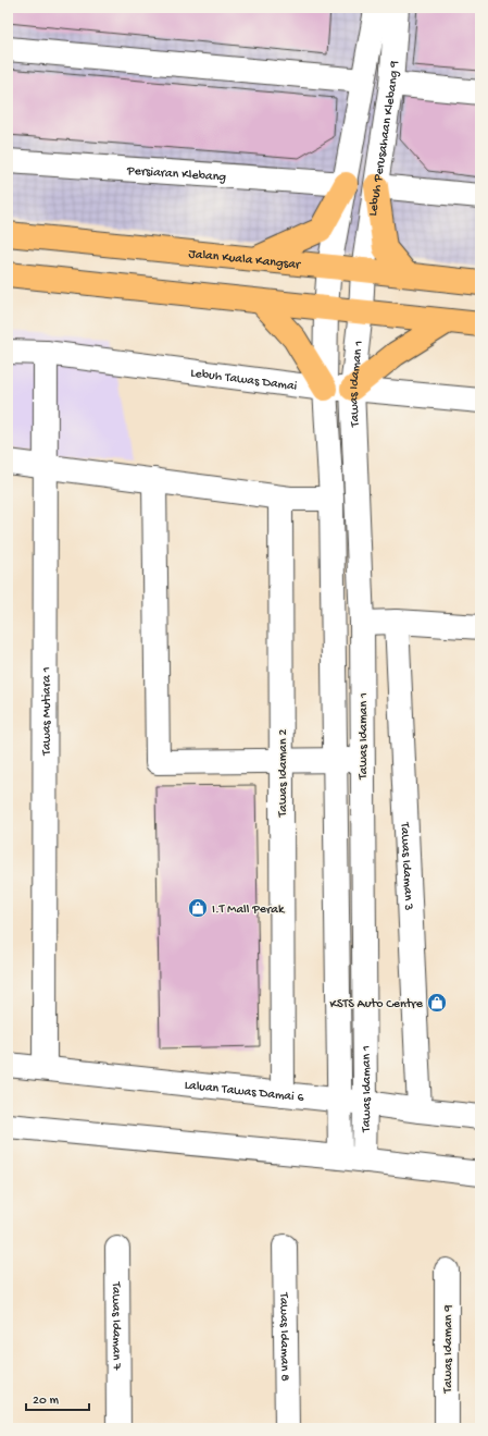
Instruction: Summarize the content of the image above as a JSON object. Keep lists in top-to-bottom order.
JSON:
{
  "streets": {
    "highway": ["Jalan Kuala Kangsar"],
    "street": [
      "Lebuh Perusahaan Klebang 9",
      "Persiaran Klebang",
      "Lebuh Tawas Damai",
      "Tawas Idaman 1",
      "Tawas Mutiara 1",
      "Tawas Idaman 2",
      "Tawas Idaman 3",
      "Laluan Tawas Damai 6",
      "Tawas Idaman 7",
      "Tawas Idaman 8",
      "Tawas Idaman 9"
    ]
  },
  "crossings": [
    ["Lebuh Perusahaan Klebang 9", "Persiaran Klebang"],
    ["Lebuh Perusahaan Klebang 9", "Jalan Kuala Kangsar"],
    ["Lebuh Perusahaan Klebang 9", "Tawas Idaman 1"],
    ["Lebuh Tawas Damai", "Tawas Idaman 1"],
    ["Lebuh Tawas Damai", "Tawas Mutiara 1"],
    ["Tawas Idaman 1", "Laluan Tawas Damai 6"],
    ["Tawas Mutiara 1", "Laluan Tawas Damai 6"],
    ["Tawas Idaman 2", "Laluan Tawas Damai 6"],
    ["Tawas Idaman 3", "Laluan Tawas Damai 6"]
  ],
  "places": {
    "shop": ["I.T Mall Perak", "KSTS Auto Centre"]
  },
  "scale_bar": "20 m"
}
